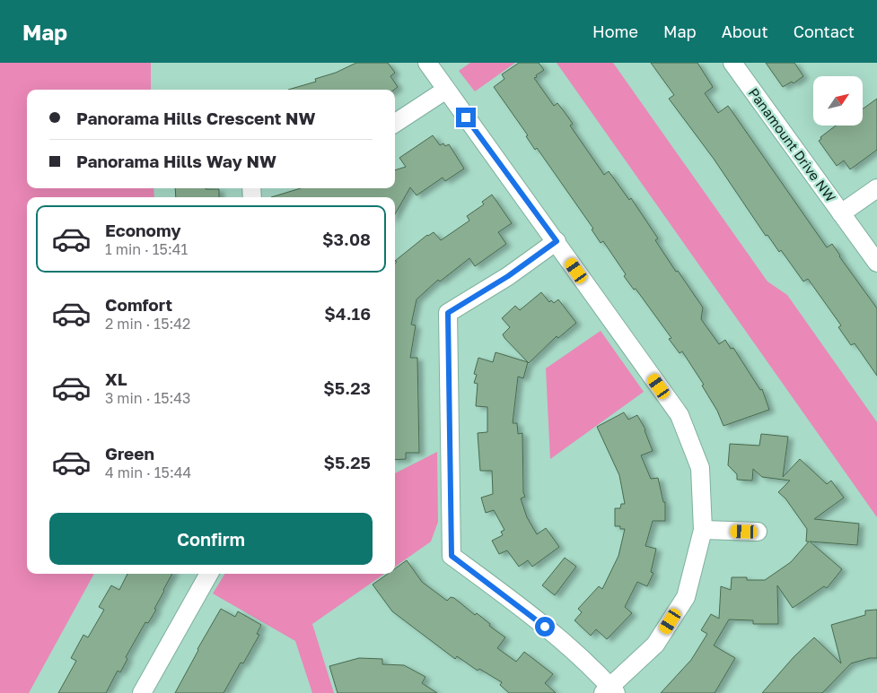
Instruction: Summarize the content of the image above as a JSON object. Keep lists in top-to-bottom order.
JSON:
{
  "streets": {
    "street": ["Panamount Drive NW"]
  },
  "north": "top right",
  "page": {
    "header": "Map",
    "nav": [
      "Home",
      "Map",
      "About",
      "Contact"
    ],
    "banner": ["Panorama Hills Crescent NW", "Panorama Hills Way NW"],
    "list": [
      {
        "name": "Economy",
        "note": "1 min · 15:41",
        "value": "$3.08"
      },
      {
        "name": "Comfort",
        "note": "2 min · 15:42",
        "value": "$4.16"
      },
      {
        "name": "XL",
        "note": "3 min · 15:43",
        "value": "$5.23"
      },
      {
        "name": "Green",
        "note": "4 min · 15:44",
        "value": "$5.25"
      }
    ],
    "buttons": "Confirm"
  }
}
